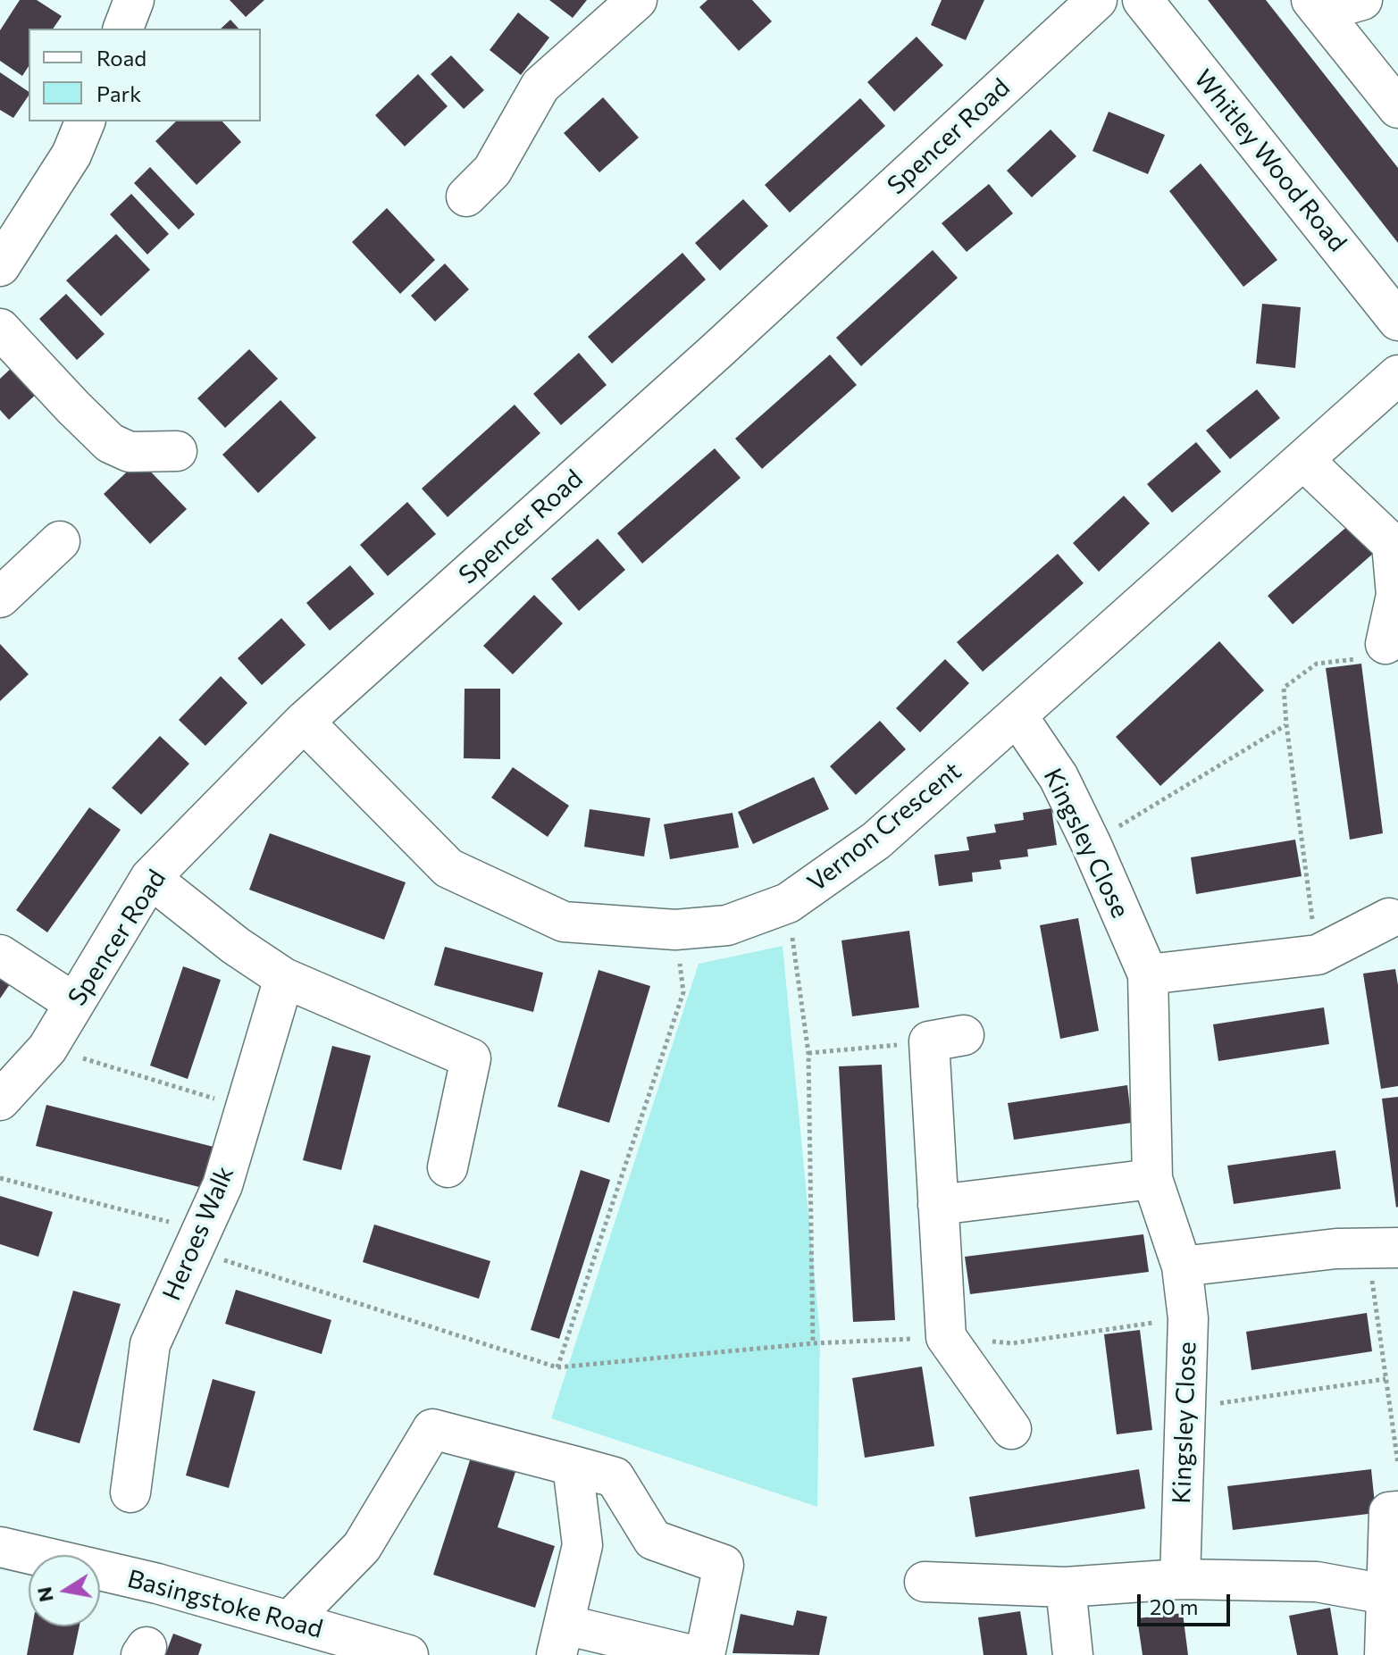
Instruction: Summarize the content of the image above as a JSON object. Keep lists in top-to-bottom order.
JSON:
{
  "streets": {
    "street": [
      "Spencer Road",
      "Whitley Wood Road",
      "Vernon Crescent",
      "Kingsley Close",
      "Heroes Walk",
      "Basingstoke Road"
    ]
  },
  "crossings": [
    ["Spencer Road", "Vernon Crescent"],
    ["Vernon Crescent", "Kingsley Close"]
  ],
  "legend": ["Road", "Park"],
  "scale_bar": "20 m",
  "north": "left"
}
